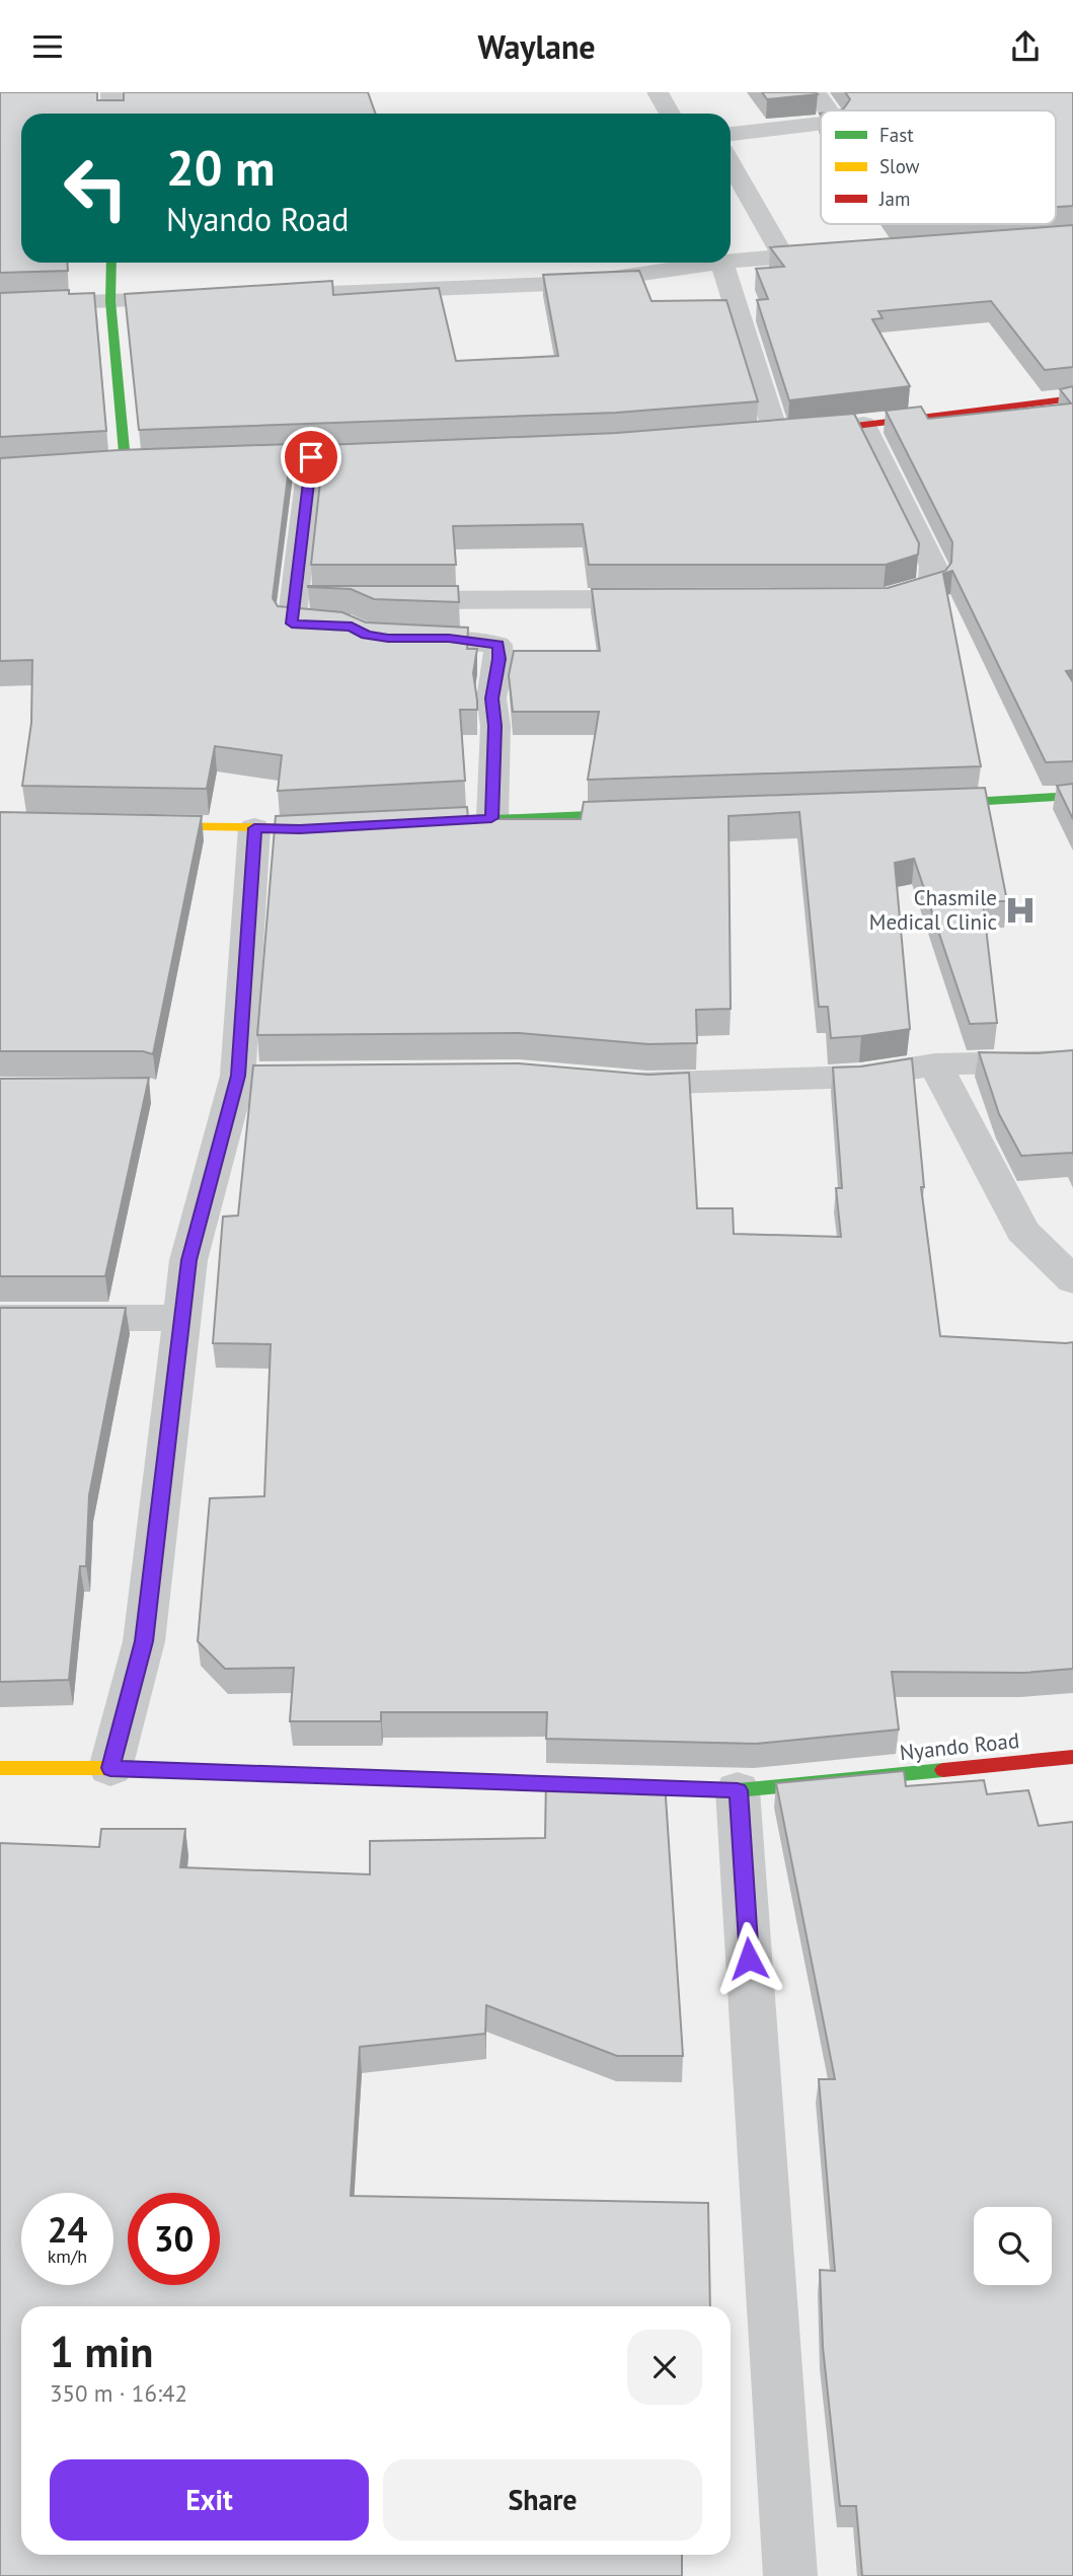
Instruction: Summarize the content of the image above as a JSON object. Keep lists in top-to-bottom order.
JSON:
{
  "streets": {
    "street": ["Nyando Road"]
  },
  "places": {
    "hospital": ["Chasmile Medical Clinic"]
  },
  "legend": ["Fast", "Slow", "Jam"],
  "page": {
    "header": "Waylane",
    "turn": ["20 m", "Nyando Road"],
    "speed": "24 km/h",
    "limit": "30",
    "heading": ["1 min", "350 m · 16:42"],
    "buttons": ["Exit", "Share"]
  }
}
